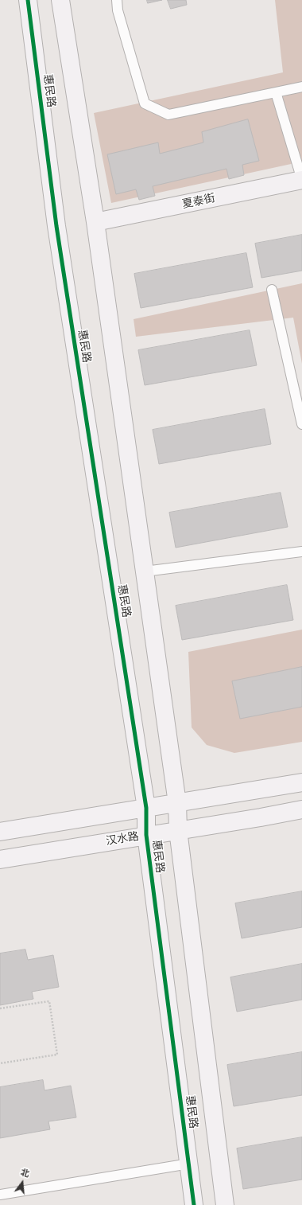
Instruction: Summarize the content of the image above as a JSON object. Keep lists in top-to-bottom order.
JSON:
{
  "streets": {
    "street": ["惠民路", "夏泰街", "汉水路"]
  },
  "crossings": [
    ["惠民路", "夏泰街"],
    ["惠民路", "汉水路"]
  ],
  "north": "top"
}
